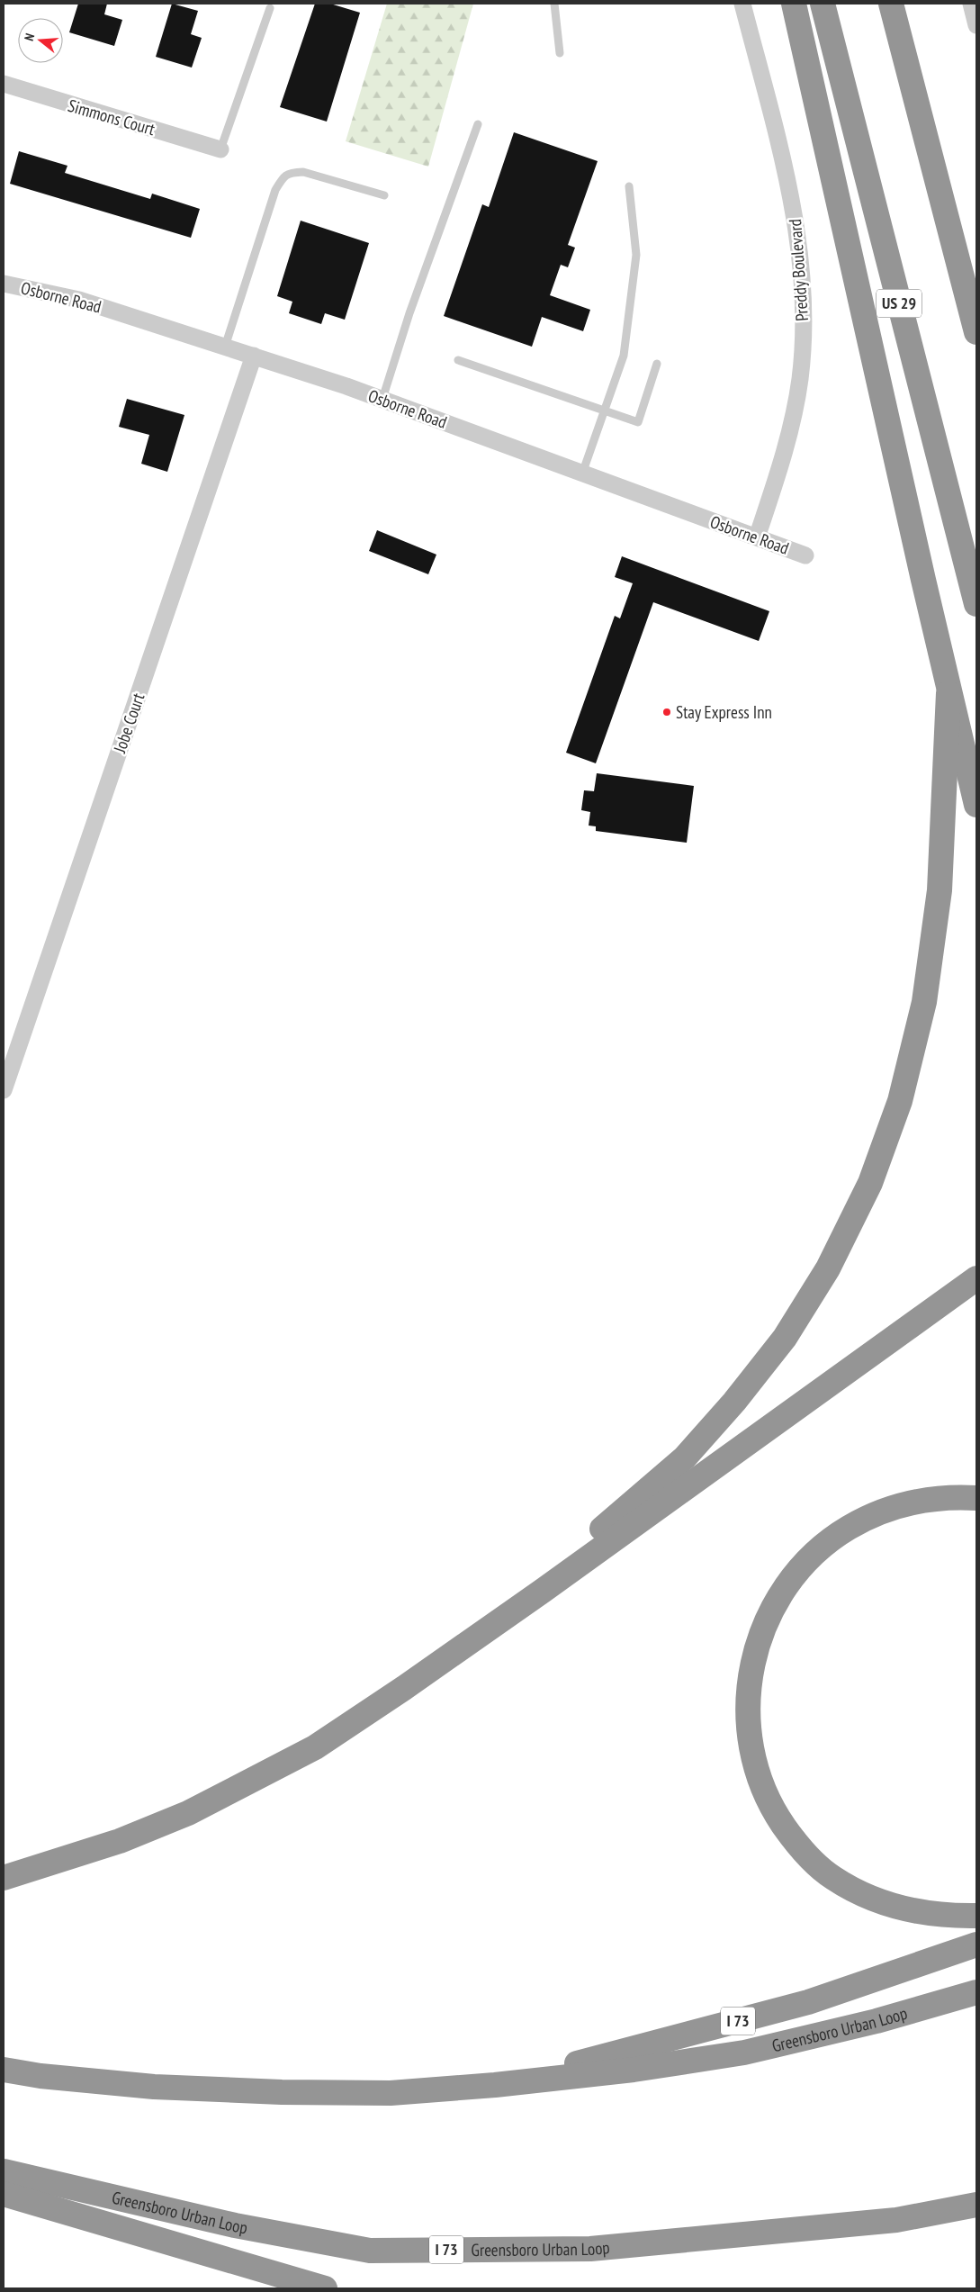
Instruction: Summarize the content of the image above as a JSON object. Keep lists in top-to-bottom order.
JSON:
{
  "streets": {
    "highway": ["US 29", "I 73", "Greensboro Urban Loop"],
    "street": [
      "Simmons Court",
      "Preddy Boulevard",
      "Osborne Road",
      "Jobe Court"
    ]
  },
  "crossings": [
    ["Preddy Boulevard", "Osborne Road"],
    ["Osborne Road", "Jobe Court"],
    ["I 73", "Greensboro Urban Loop"]
  ],
  "places": ["Stay Express Inn"],
  "north": "left"
}
